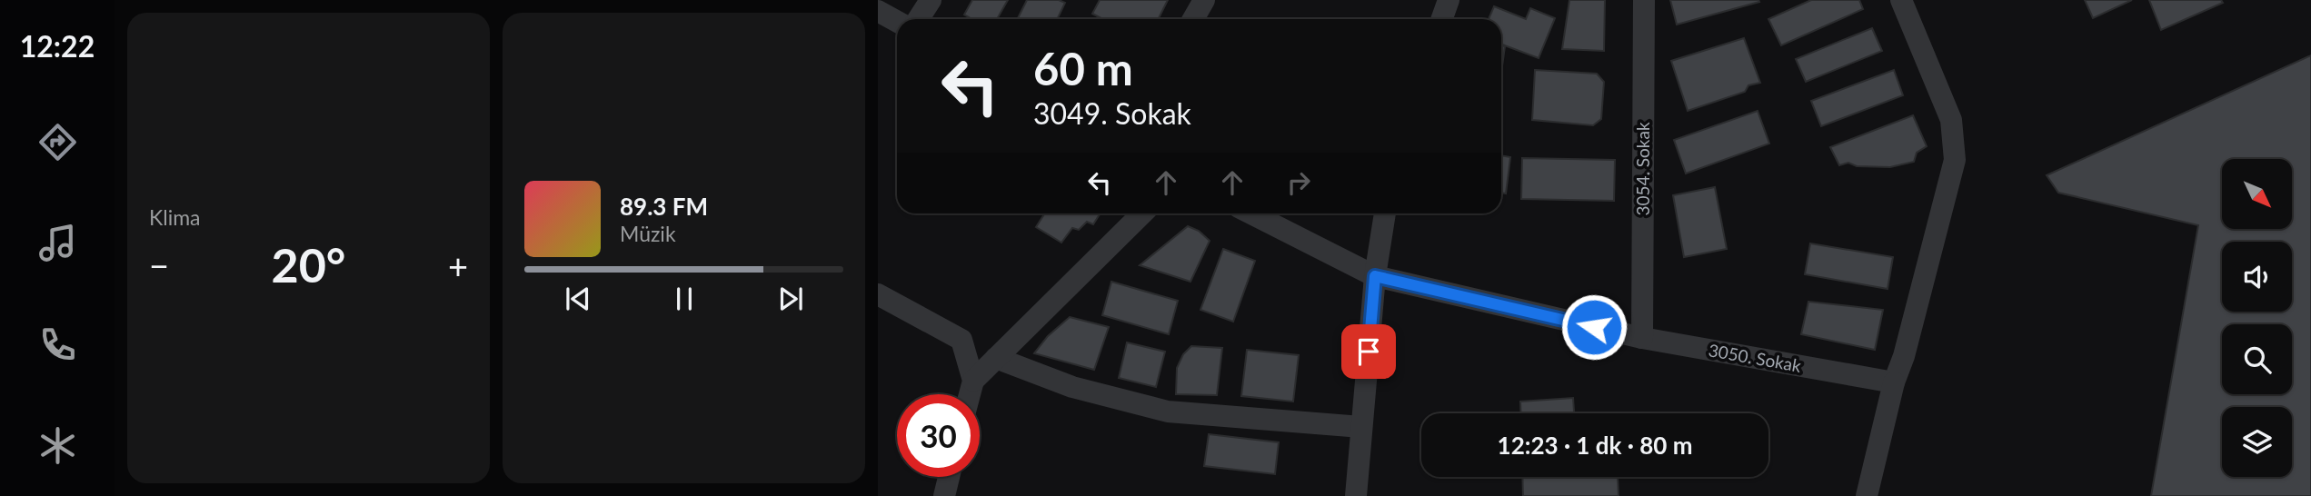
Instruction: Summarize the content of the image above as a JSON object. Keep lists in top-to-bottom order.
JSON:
{
  "streets": {
    "street": ["3054. Sokak", "3050. Sokak"]
  },
  "crossings": [
    ["3054. Sokak", "3050. Sokak"]
  ],
  "north": "bottom right",
  "page": {
    "tabs": "12:22",
    "tile": "Klima",
    "turn": ["60 m", "3049. Sokak"],
    "song": ["89.3 FM", "Müzik"],
    "heat": ["−", "20°", "+"],
    "limit": "30",
    "trip": "12:23 · 1 dk · 80 m"
  }
}
